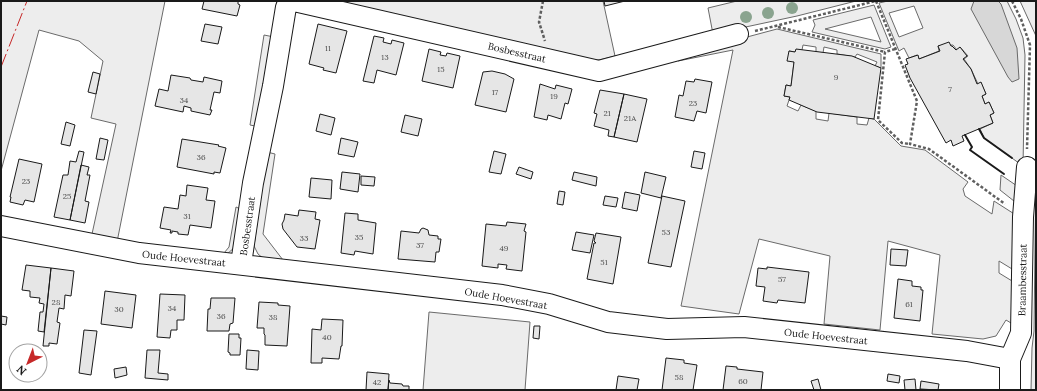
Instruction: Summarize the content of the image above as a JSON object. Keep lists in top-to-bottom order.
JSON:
{
  "streets": {
    "street": ["Bosbesstraat", "Oude Hoevestraat", "Braambesstraat"]
  },
  "crossings": [
    ["Bosbesstraat", "Oude Hoevestraat"],
    ["Oude Hoevestraat", "Braambesstraat"]
  ],
  "house_numbers": [
    "11",
    "13",
    "15",
    "9",
    "7",
    "17",
    "19",
    "34",
    "23",
    "21",
    "21A",
    "36",
    "23",
    "25",
    "31",
    "53",
    "35",
    "33",
    "37",
    "49",
    "51",
    "57",
    "28",
    "61",
    "34",
    "30",
    "36",
    "38",
    "40",
    "58",
    "60",
    "42"
  ],
  "north": "bottom left"
}
